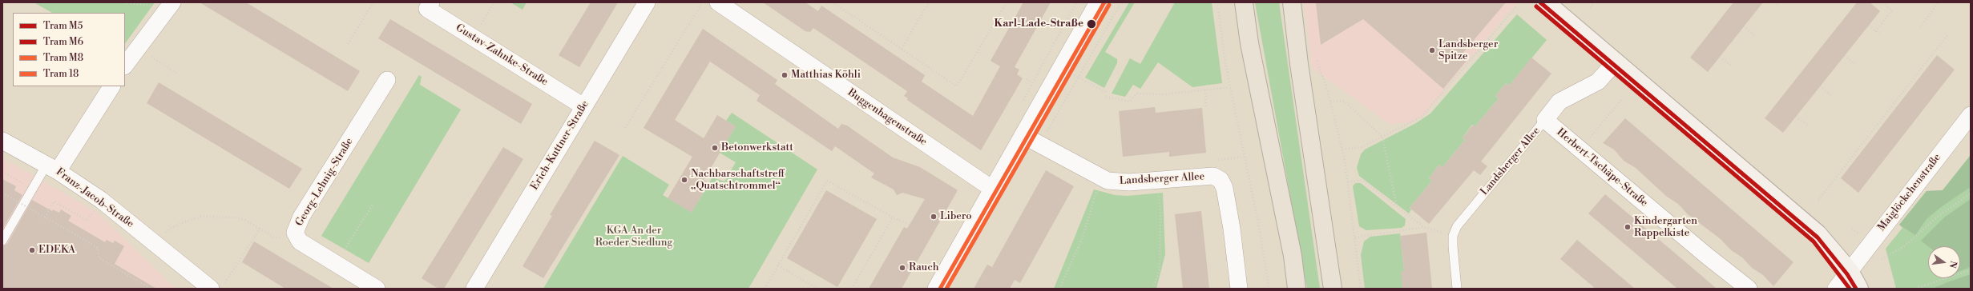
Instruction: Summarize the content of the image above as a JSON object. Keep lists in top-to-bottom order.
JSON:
{
  "streets": {
    "street": [
      "Gustav-Zahnke-Straße",
      "Buggenhagenstraße",
      "Erich-Kuttner-Straße",
      "Landsberger Allee",
      "Herbert-Tschäpe-Straße",
      "Georg-Lehnig-Straße",
      "Maiglöckchenstraße",
      "Franz-Jacob-Straße"
    ]
  },
  "crossings": [
    ["Gustav-Zahnke-Straße", "Erich-Kuttner-Straße"],
    ["Landsberger Allee", "Herbert-Tschäpe-Straße"]
  ],
  "parks": ["KGA An der Roeder Siedlung"],
  "places": [
    "Karl-Lade-Straße",
    "Landsberger Spitze",
    "Matthias Köhli",
    "Betonwerkstatt",
    "Nachbarschaftstreff „Quatschtrommel“",
    "Libero",
    "Kindergarten Rappelkiste",
    "EDEKA",
    "Rauch"
  ],
  "lines": [
    "tram line M5",
    "tram line M8",
    "tram line 18",
    "tram line M6"
  ],
  "legend": [
    "Tram M5",
    "Tram M6",
    "Tram M8",
    "Tram 18"
  ],
  "north": "right"
}
